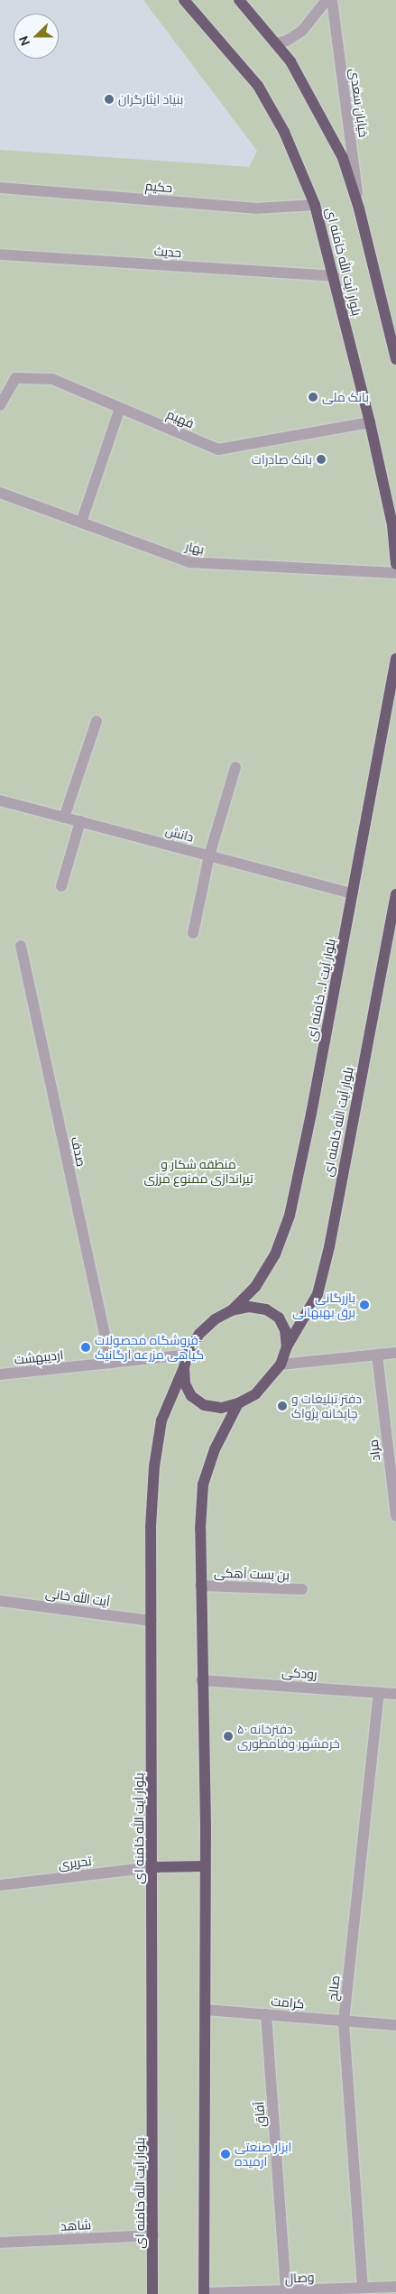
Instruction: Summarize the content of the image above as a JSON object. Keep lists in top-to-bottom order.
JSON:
{
  "streets": {
    "main road": ["بلوار آیت الله خامنه ای", "بلوار آیت ا.. خامنه ای"],
    "street": [
      "خیابان سعدی",
      "حکیم",
      "حدیث",
      "فهیم",
      "بهار",
      "دانش",
      "صدف",
      "اردیبهشت",
      "مراد",
      "بن بست آهکی",
      "آیت الله خانی",
      "رودکی",
      "تحریری",
      "صالح",
      "کرامت",
      "آفاق",
      "شاهد",
      "وصال"
    ]
  },
  "crossings": [
    ["حکیم", "بلوار آیت الله خامنه ای"],
    ["حدیث", "بلوار آیت الله خامنه ای"],
    ["بلوار آیت الله خامنه ای", "فهیم"],
    ["بلوار آیت الله خامنه ای", "بلوار آیت ا.. خامنه ای"],
    ["بلوار آیت الله خامنه ای", "اردیبهشت"],
    ["بلوار آیت الله خامنه ای", "آیت الله خانی"],
    ["بلوار آیت الله خامنه ای", "تحریری"],
    ["بلوار آیت الله خامنه ای", "شاهد"],
    ["دانش", "بلوار آیت ا.. خامنه ای"],
    ["بلوار آیت ا.. خامنه ای", "اردیبهشت"],
    ["صدف", "اردیبهشت"],
    ["رودکی", "صالح"],
    ["صالح", "کرامت"],
    ["صالح", "وصال"],
    ["کرامت", "آفاق"],
    ["آفاق", "وصال"]
  ],
  "parks": ["منطقه شکار و تیراندازی ممنوع مرزی"],
  "places": [
    "بنیاد ایثارگران",
    "بانک ملی",
    "بانک صادرات",
    "بازرگانی برق بهبهانی",
    "فروشگاه محصولات گیاهی مزرعه ارگانیک",
    "دفتر تبلیغات و چاپخانه پژواک",
    "دفترخانه ۵۰ خرمشهر وفامطوری",
    "ابزار صنعتی ارمیده"
  ],
  "north": "left"
}
